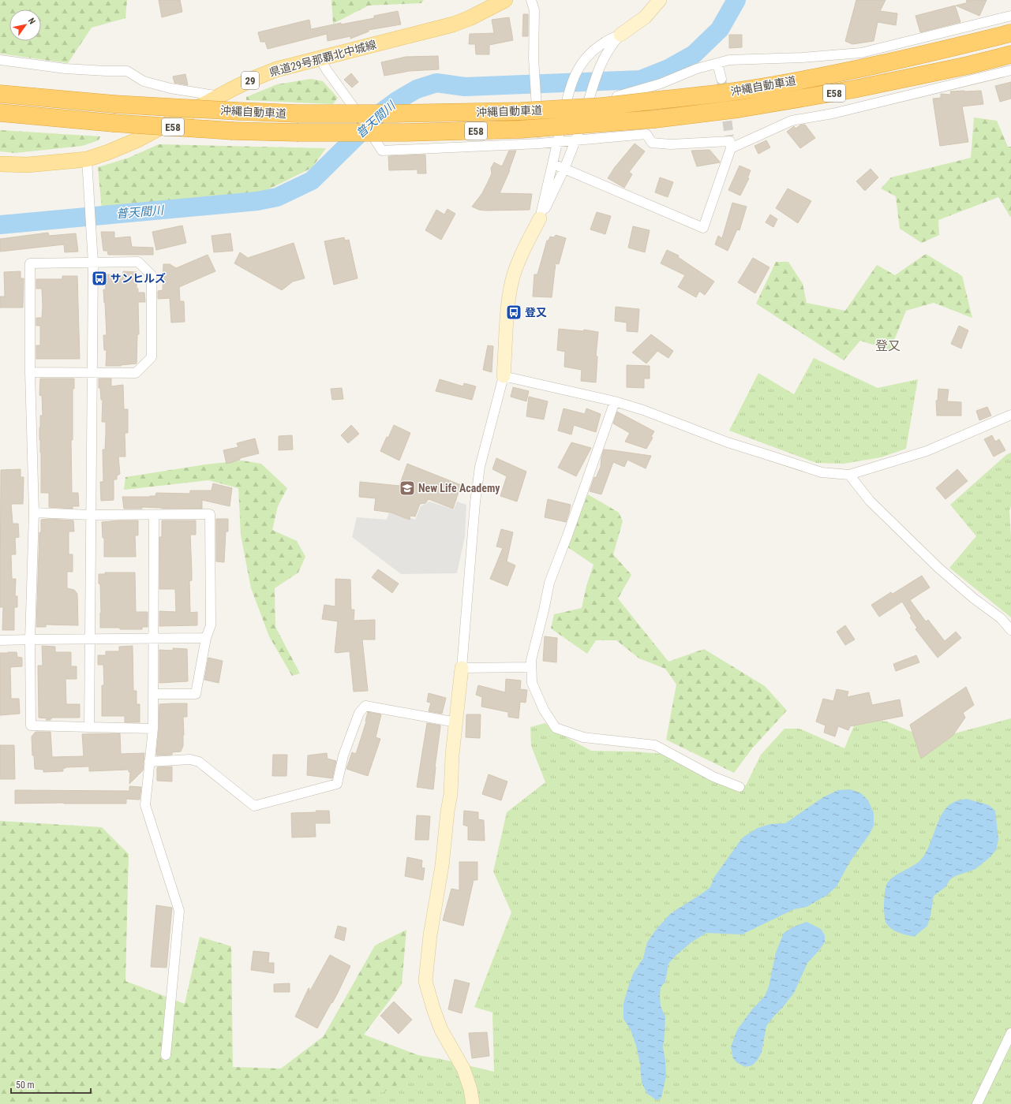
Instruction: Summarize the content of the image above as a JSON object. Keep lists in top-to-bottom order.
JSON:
{
  "streets": {
    "highway": ["沖縄自動車道", "E58"],
    "main road": ["県道29号那覇北中城線", "29"]
  },
  "districts": ["登又"],
  "water": ["普天間川"],
  "places": {
    "bus stop": ["サンヒルズ", "登又"],
    "school or university": ["New Life Academy"]
  },
  "scale_bar": "50 m",
  "north": "top right"
}
